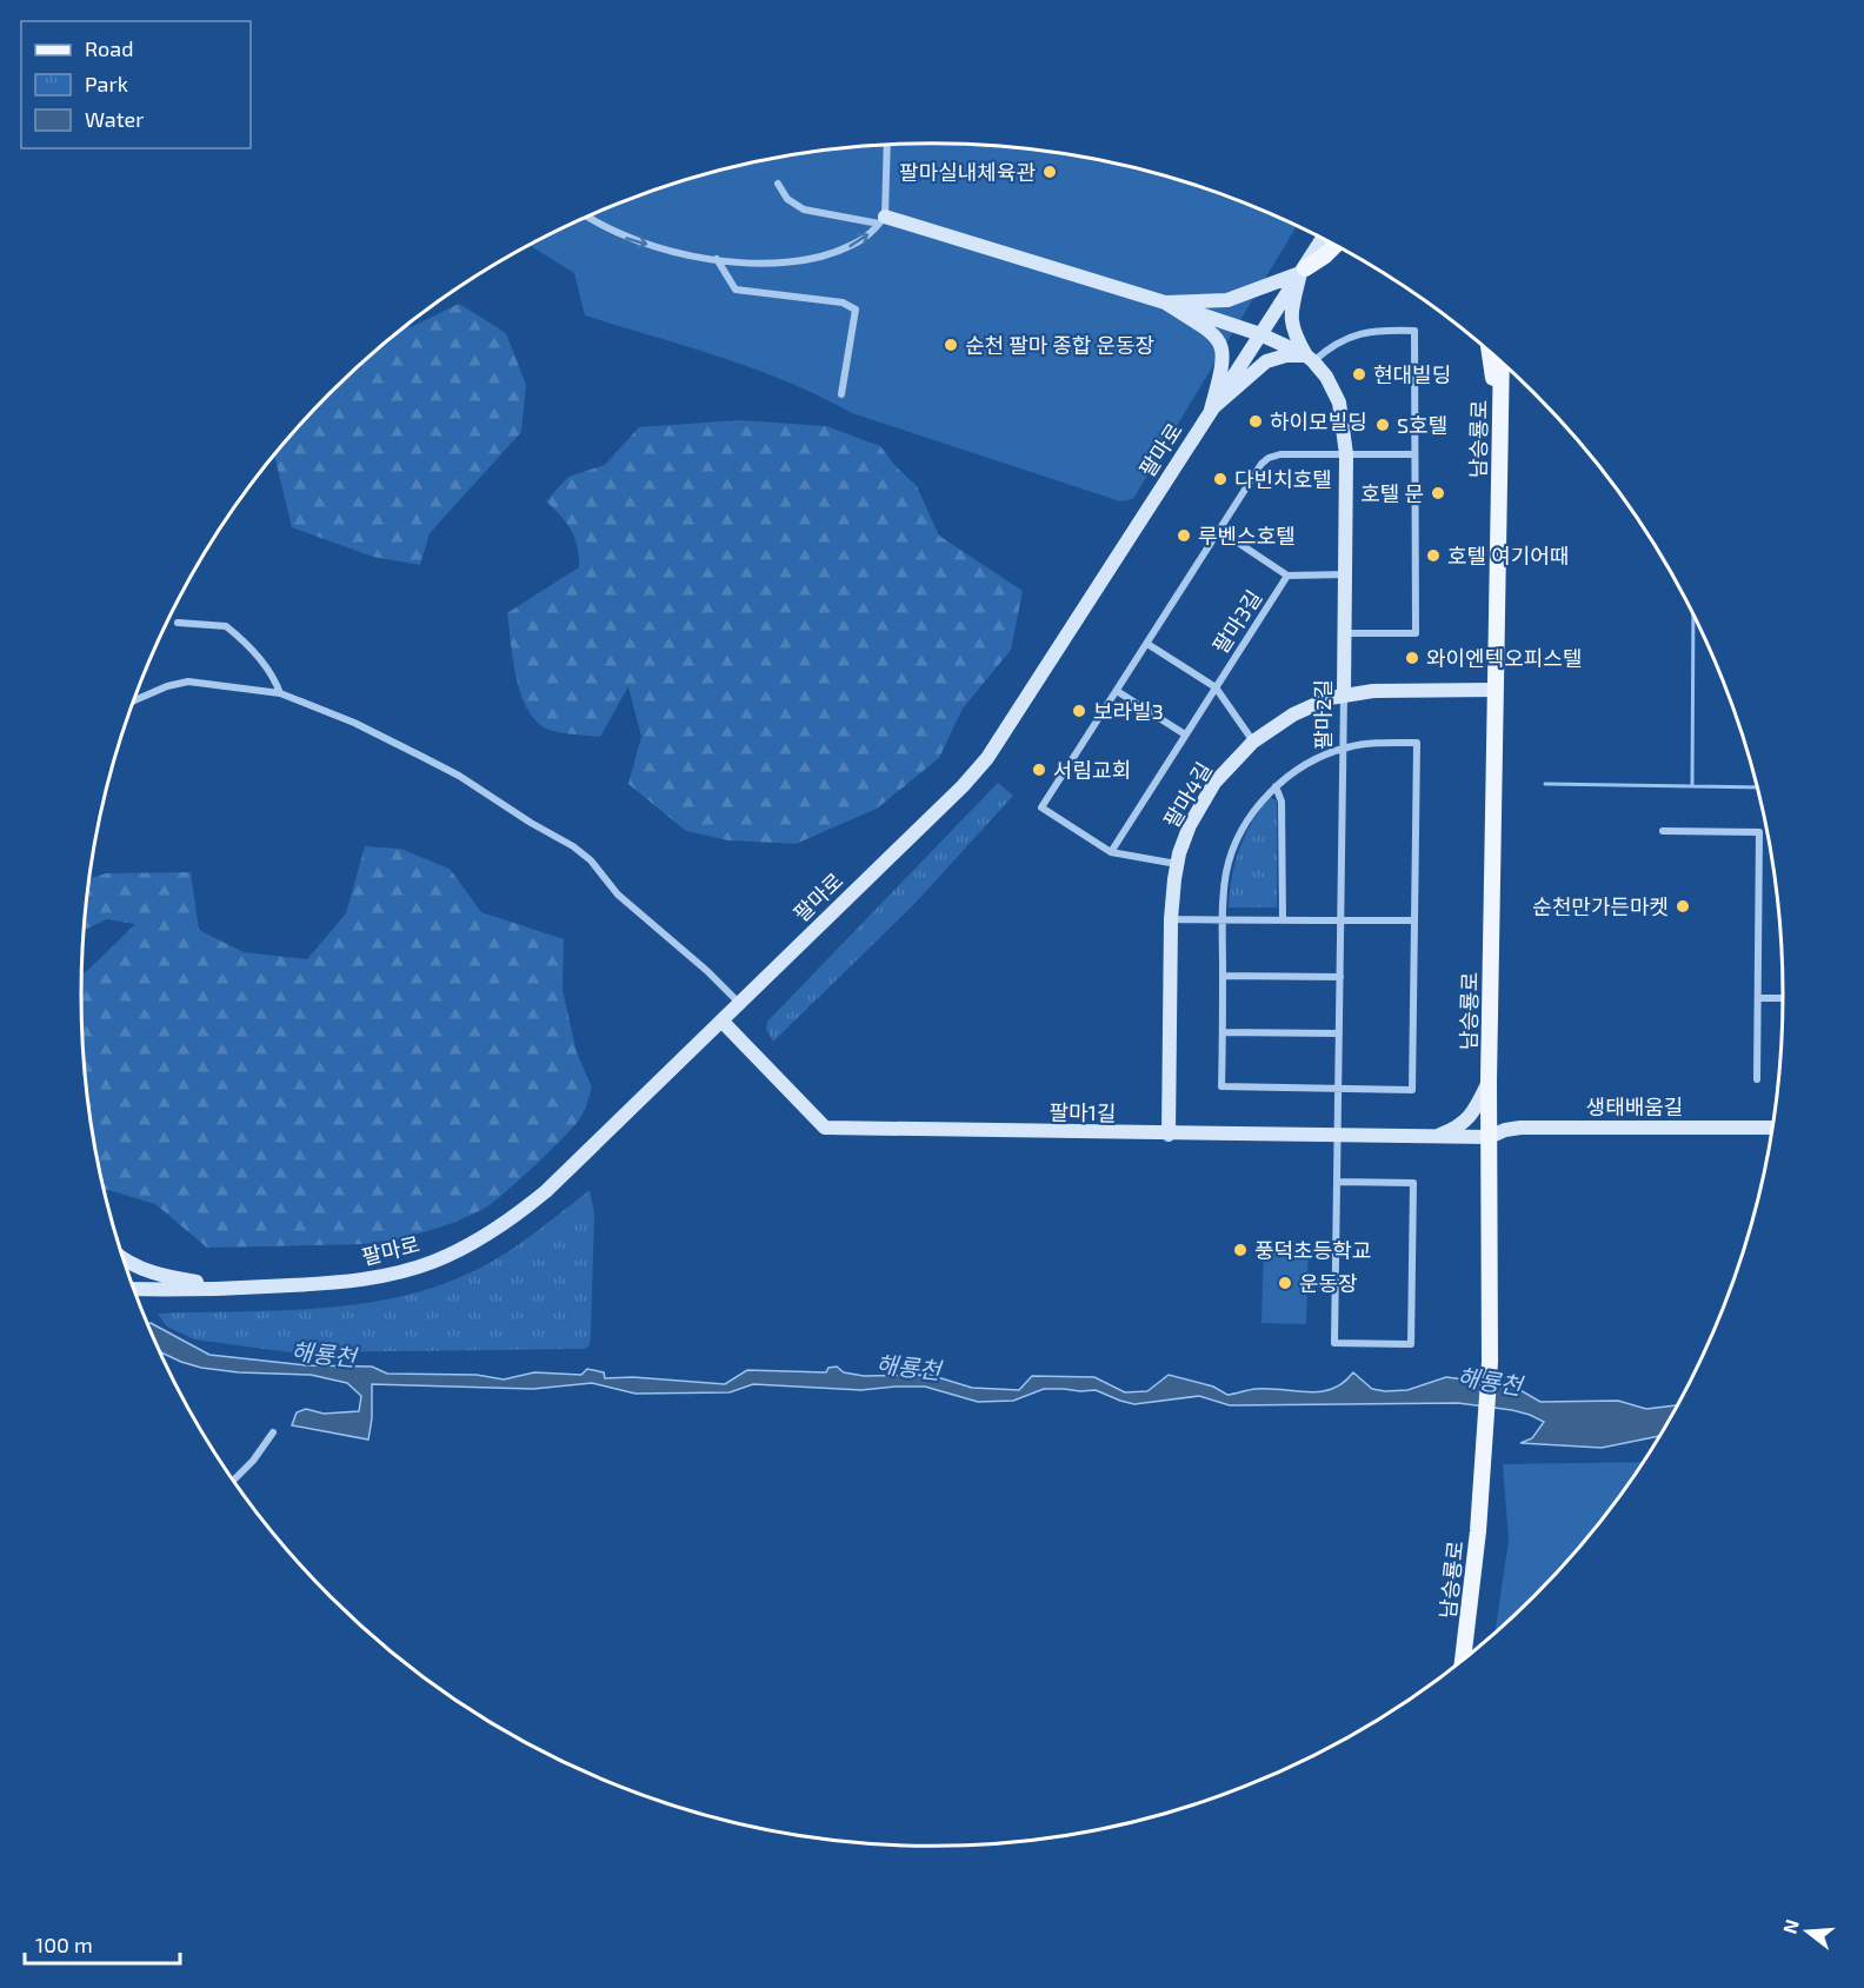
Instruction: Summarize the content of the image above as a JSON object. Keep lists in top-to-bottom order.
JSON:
{
  "streets": {
    "main road": ["남승룡로"],
    "street": [
      "팔마로",
      "팔마3길",
      "팔마2길",
      "팔마4길",
      "생태배움길",
      "팔마1길"
    ]
  },
  "crossings": [
    ["남승룡로", "팔마4길"],
    ["남승룡로", "생태배움길"],
    ["남승룡로", "팔마1길"],
    ["팔마로", "팔마2길"],
    ["팔마로", "팔마1길"],
    ["팔마3길", "팔마2길"],
    ["팔마2길", "팔마4길"],
    ["팔마2길", "팔마1길"],
    ["팔마4길", "팔마1길"],
    ["생태배움길", "팔마1길"]
  ],
  "water": ["해룡천"],
  "places": [
    "팔마실내체육관",
    "순천 팔마 종합 운동장",
    "현대빌딩",
    "하이모빌딩",
    "S호텔",
    "다빈치호텔",
    "호텔 문",
    "루벤스호텔",
    "호텔 여기어때",
    "와이엔텍오피스텔",
    "보라빌3",
    "서림교회",
    "순천만가든마켓",
    "풍덕초등학교",
    "운동장"
  ],
  "legend": ["Road", "Park", "Water"],
  "scale_bar": "100 m",
  "north": "left"
}
